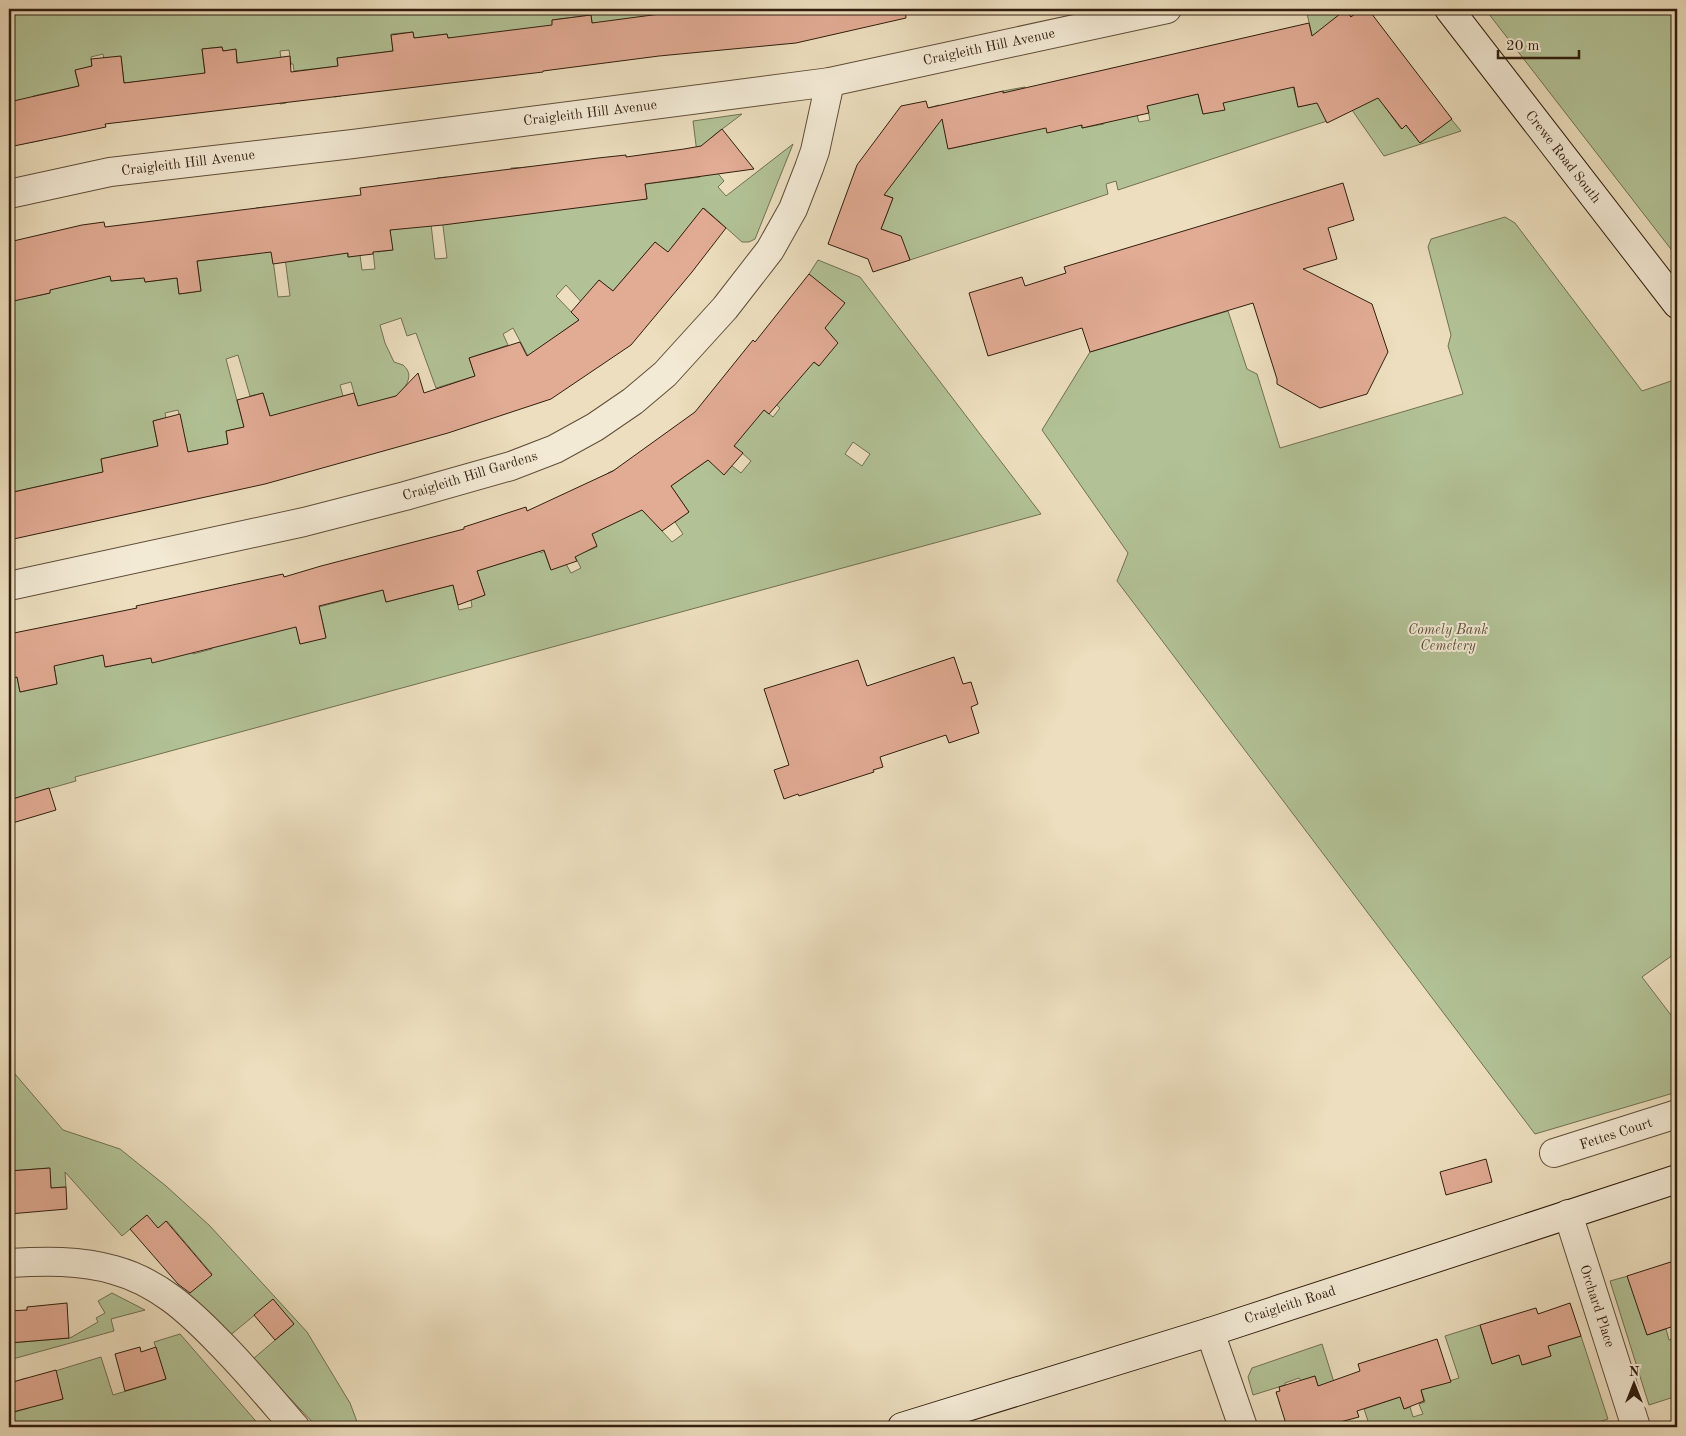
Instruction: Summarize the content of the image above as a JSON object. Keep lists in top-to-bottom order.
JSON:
{
  "streets": {
    "street": [
      "Craigleith Hill Avenue",
      "Crewe Road South",
      "Craigleith Hill Gardens",
      "Fettes Court",
      "Craigleith Road",
      "Orchard Place"
    ]
  },
  "crossings": [
    ["Craigleith Hill Avenue", "Craigleith Hill Gardens"],
    ["Craigleith Road", "Orchard Place"]
  ],
  "parks": ["Comely Bank Cemetery"],
  "scale_bar": "20 m",
  "north": "top"
}
